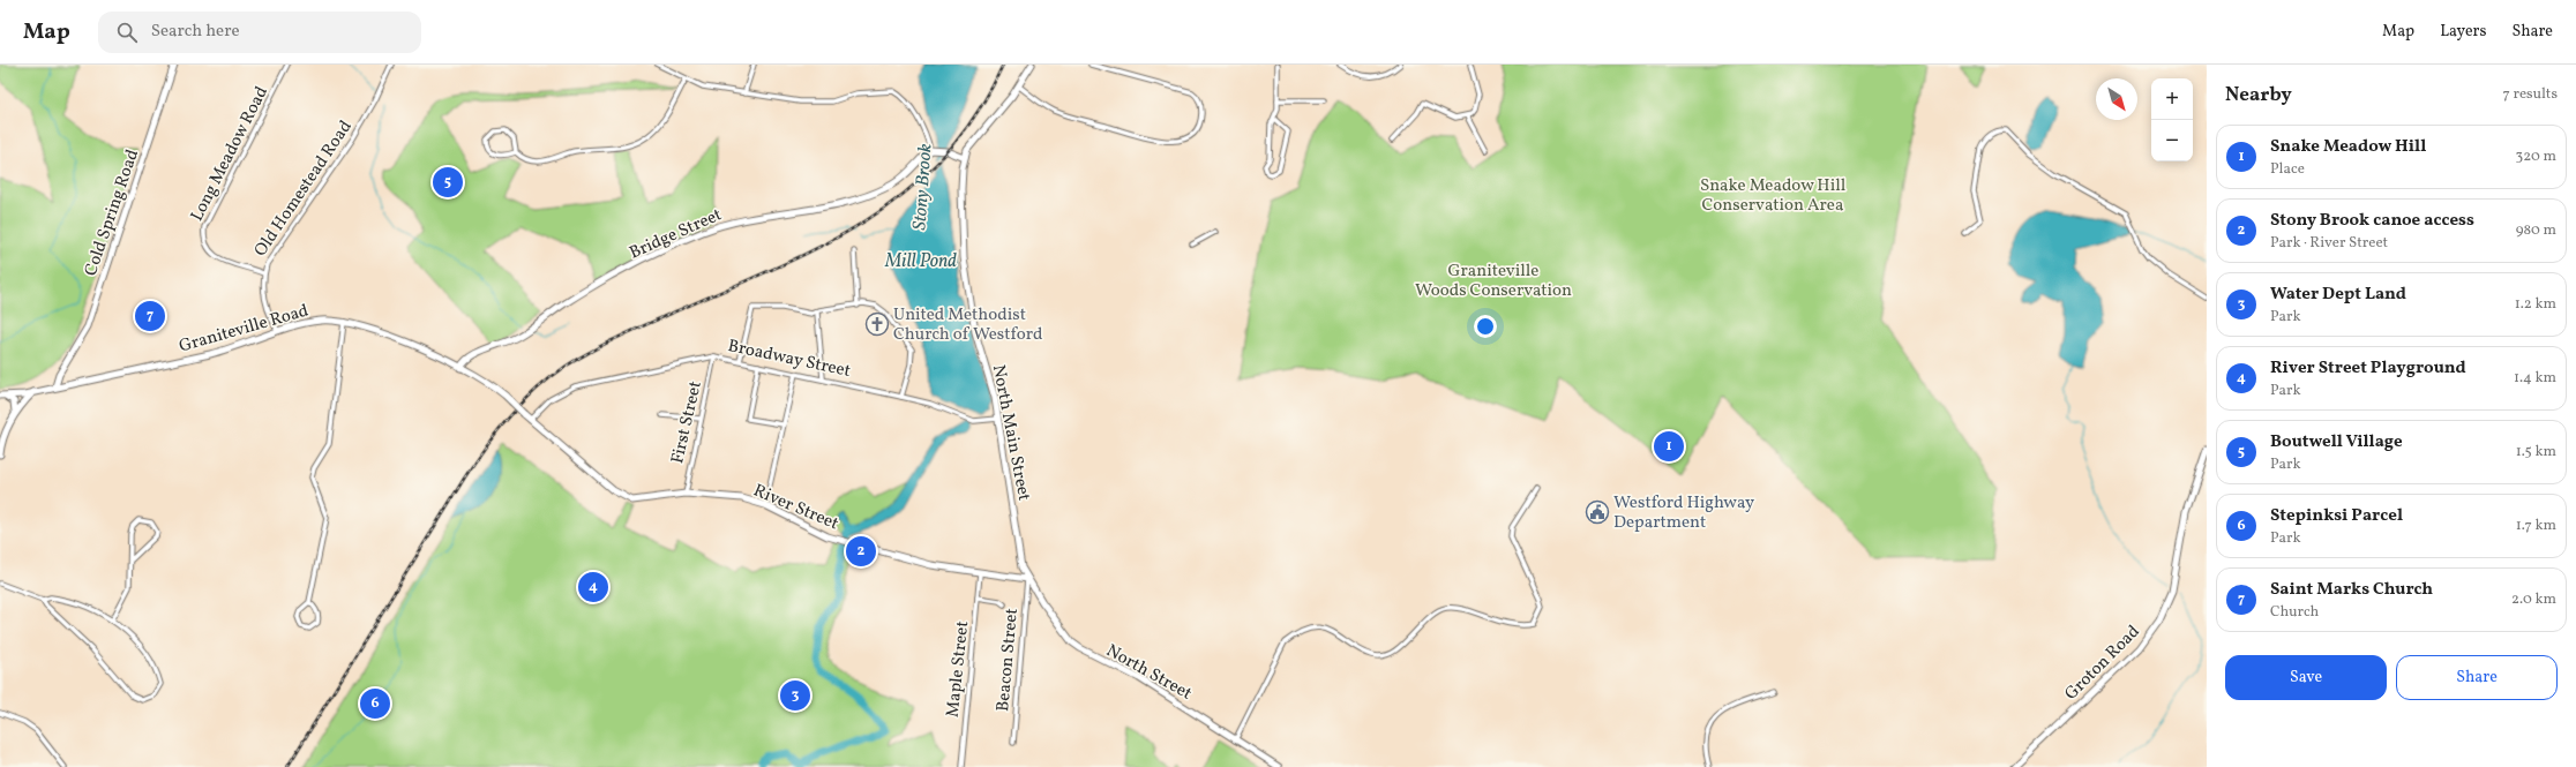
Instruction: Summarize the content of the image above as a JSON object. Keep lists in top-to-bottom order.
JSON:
{
  "streets": {
    "main road": [
      "Cold Spring Road",
      "Bridge Street",
      "Graniteville Road",
      "North Main Street",
      "River Street",
      "Groton Road",
      "North Street"
    ],
    "street": [
      "Long Meadow Road",
      "Old Homestead Road",
      "Broadway Street",
      "First Street",
      "Beacon Street",
      "Maple Street"
    ]
  },
  "crossings": [
    ["Long Meadow Road", "Old Homestead Road"],
    ["Old Homestead Road", "Graniteville Road"],
    ["Cold Spring Road", "Graniteville Road"],
    ["Bridge Street", "Graniteville Road"],
    ["Bridge Street", "River Street"],
    ["Graniteville Road", "River Street"],
    ["Broadway Street", "First Street"],
    ["Broadway Street", "North Main Street"],
    ["Broadway Street", "River Street"],
    ["First Street", "River Street"],
    ["North Main Street", "River Street"],
    ["North Main Street", "Beacon Street"],
    ["North Main Street", "North Street"],
    ["River Street", "Beacon Street"],
    ["River Street", "Maple Street"],
    ["River Street", "North Street"],
    ["Beacon Street", "North Street"]
  ],
  "water": ["Stony Brook", "Mill Pond"],
  "parks": ["Snake Meadow Hill Conservation Area", "Graniteville Woods Conservation"],
  "places": {
    "church": ["United Methodist Church of Westford"],
    "public building": ["Westford Highway Department"]
  },
  "north": "bottom right",
  "page": {
    "header": "Map",
    "search": "Search here",
    "nav": ["Map", "Layers", "Share"],
    "heading": ["Nearby", "7 results"],
    "map_buttons": ["+", "−"],
    "list": [
      {
        "mark": "1",
        "name": "Snake Meadow Hill",
        "note": "Place",
        "value": "320 m"
      },
      {
        "mark": "2",
        "name": "Stony Brook canoe access",
        "note": "Park · River Street",
        "value": "980 m"
      },
      {
        "mark": "3",
        "name": "Water Dept Land",
        "note": "Park",
        "value": "1.2 km"
      },
      {
        "mark": "4",
        "name": "River Street Playground",
        "note": "Park",
        "value": "1.4 km"
      },
      {
        "mark": "5",
        "name": "Boutwell Village",
        "note": "Park",
        "value": "1.5 km"
      },
      {
        "mark": "6",
        "name": "Stepinksi Parcel",
        "note": "Park",
        "value": "1.7 km"
      },
      {
        "mark": "7",
        "name": "Saint Marks Church",
        "note": "Church",
        "value": "2.0 km"
      }
    ],
    "pins": [
      "5",
      "7",
      "1",
      "2",
      "4",
      "3",
      "6"
    ],
    "buttons": ["Save", "Share"]
  }
}
